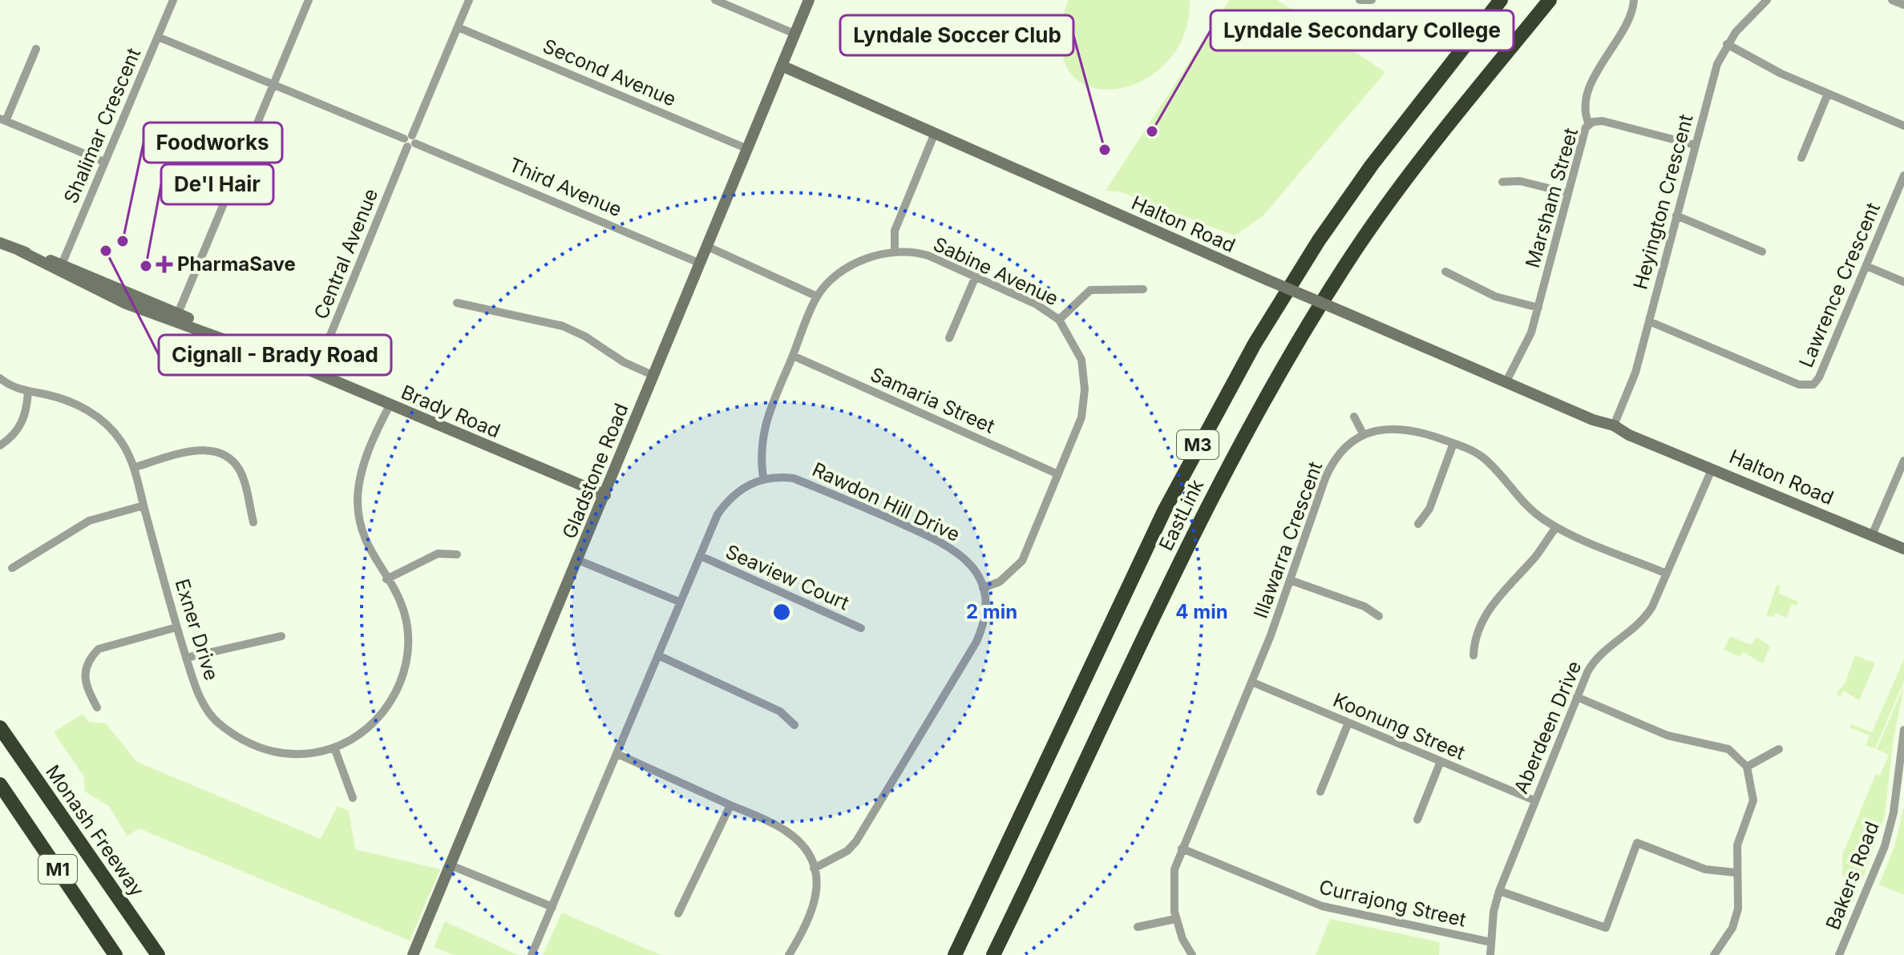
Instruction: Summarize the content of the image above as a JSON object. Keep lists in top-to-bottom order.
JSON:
{
  "streets": {
    "highway": [
      "M3",
      "EastLink",
      "Monash Freeway",
      "M1"
    ],
    "main road": ["Halton Road", "Brady Road", "Gladstone Road"],
    "street": [
      "Second Avenue",
      "Shalimar Crescent",
      "Third Avenue",
      "Marsham Street",
      "Heyington Crescent",
      "Central Avenue",
      "Sabine Avenue",
      "Lawrence Crescent",
      "Samaria Street",
      "Rawdon Hill Drive",
      "Illawarra Crescent",
      "Seaview Court",
      "Exner Drive",
      "Koonung Street",
      "Aberdeen Drive",
      "Bakers Road",
      "Currajong Street"
    ]
  },
  "crossings": [
    ["Second Avenue", "Central Avenue"],
    ["Second Avenue", "Gladstone Road"],
    ["Shalimar Crescent", "Third Avenue"],
    ["Shalimar Crescent", "Brady Road"],
    ["Third Avenue", "Central Avenue"],
    ["Third Avenue", "Gladstone Road"],
    ["Marsham Street", "Heyington Crescent"],
    ["Marsham Street", "Halton Road"],
    ["Heyington Crescent", "Halton Road"],
    ["Heyington Crescent", "Lawrence Crescent"],
    ["Halton Road", "Gladstone Road"],
    ["Halton Road", "Aberdeen Drive"],
    ["Central Avenue", "Brady Road"],
    ["Sabine Avenue", "Samaria Street"],
    ["Sabine Avenue", "Rawdon Hill Drive"],
    ["Brady Road", "Gladstone Road"],
    ["Brady Road", "Exner Drive"],
    ["Rawdon Hill Drive", "Seaview Court"],
    ["Illawarra Crescent", "Koonung Street"],
    ["Illawarra Crescent", "Aberdeen Drive"],
    ["Illawarra Crescent", "Currajong Street"],
    ["Koonung Street", "Aberdeen Drive"],
    ["Aberdeen Drive", "Currajong Street"]
  ],
  "places": {
    "other": [
      "Lyndale Secondary College",
      "Lyndale Soccer Club",
      "Foodworks",
      "Cignall - Brady Road",
      "De'l Hair"
    ],
    "health": ["PharmaSave"]
  },
  "rings": ["2 min", "4 min"]
}
